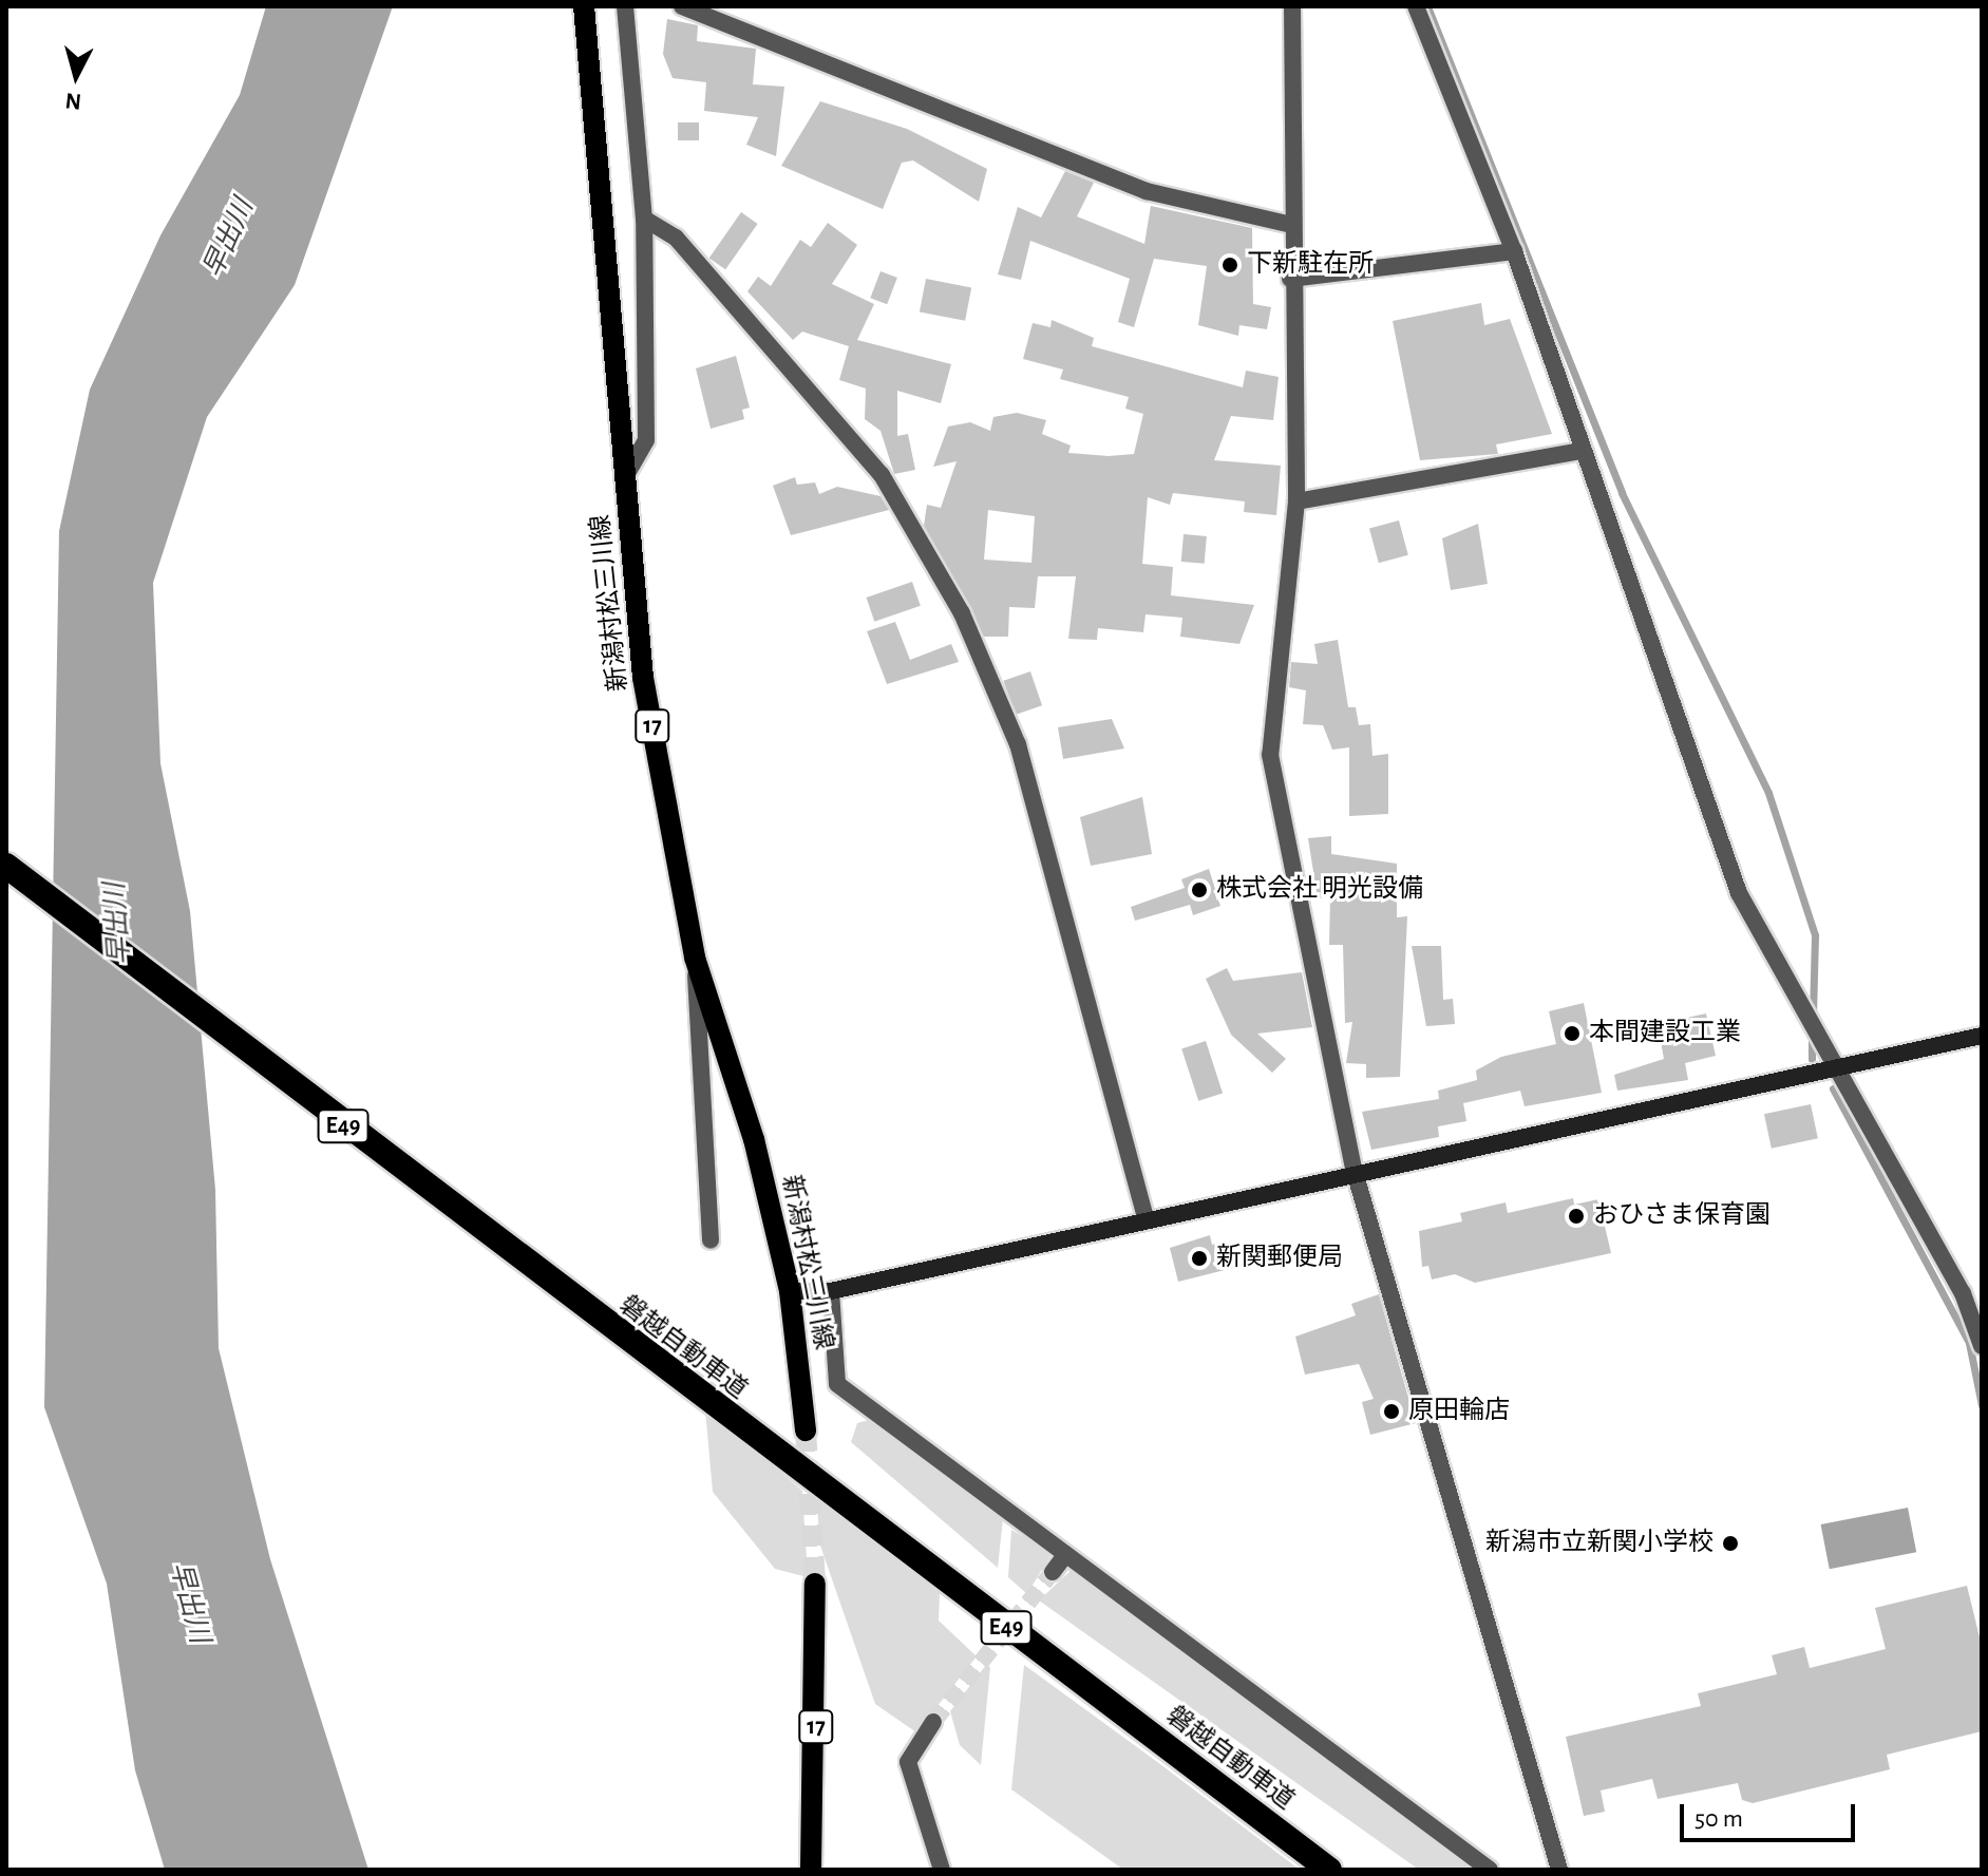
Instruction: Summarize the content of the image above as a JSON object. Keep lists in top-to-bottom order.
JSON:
{
  "streets": {
    "highway": ["E49", "磐越自動車道"],
    "main road": ["新潟村松三川線", "17"]
  },
  "water": ["早出川"],
  "places": [
    "下新駐在所",
    "株式会社 明光設備",
    "本間建設工業",
    "おひさま保育園",
    "新関郵便局",
    "原田輪店",
    "新潟市立新関小学校"
  ],
  "scale_bar": "50 m",
  "north": "bottom"
}
